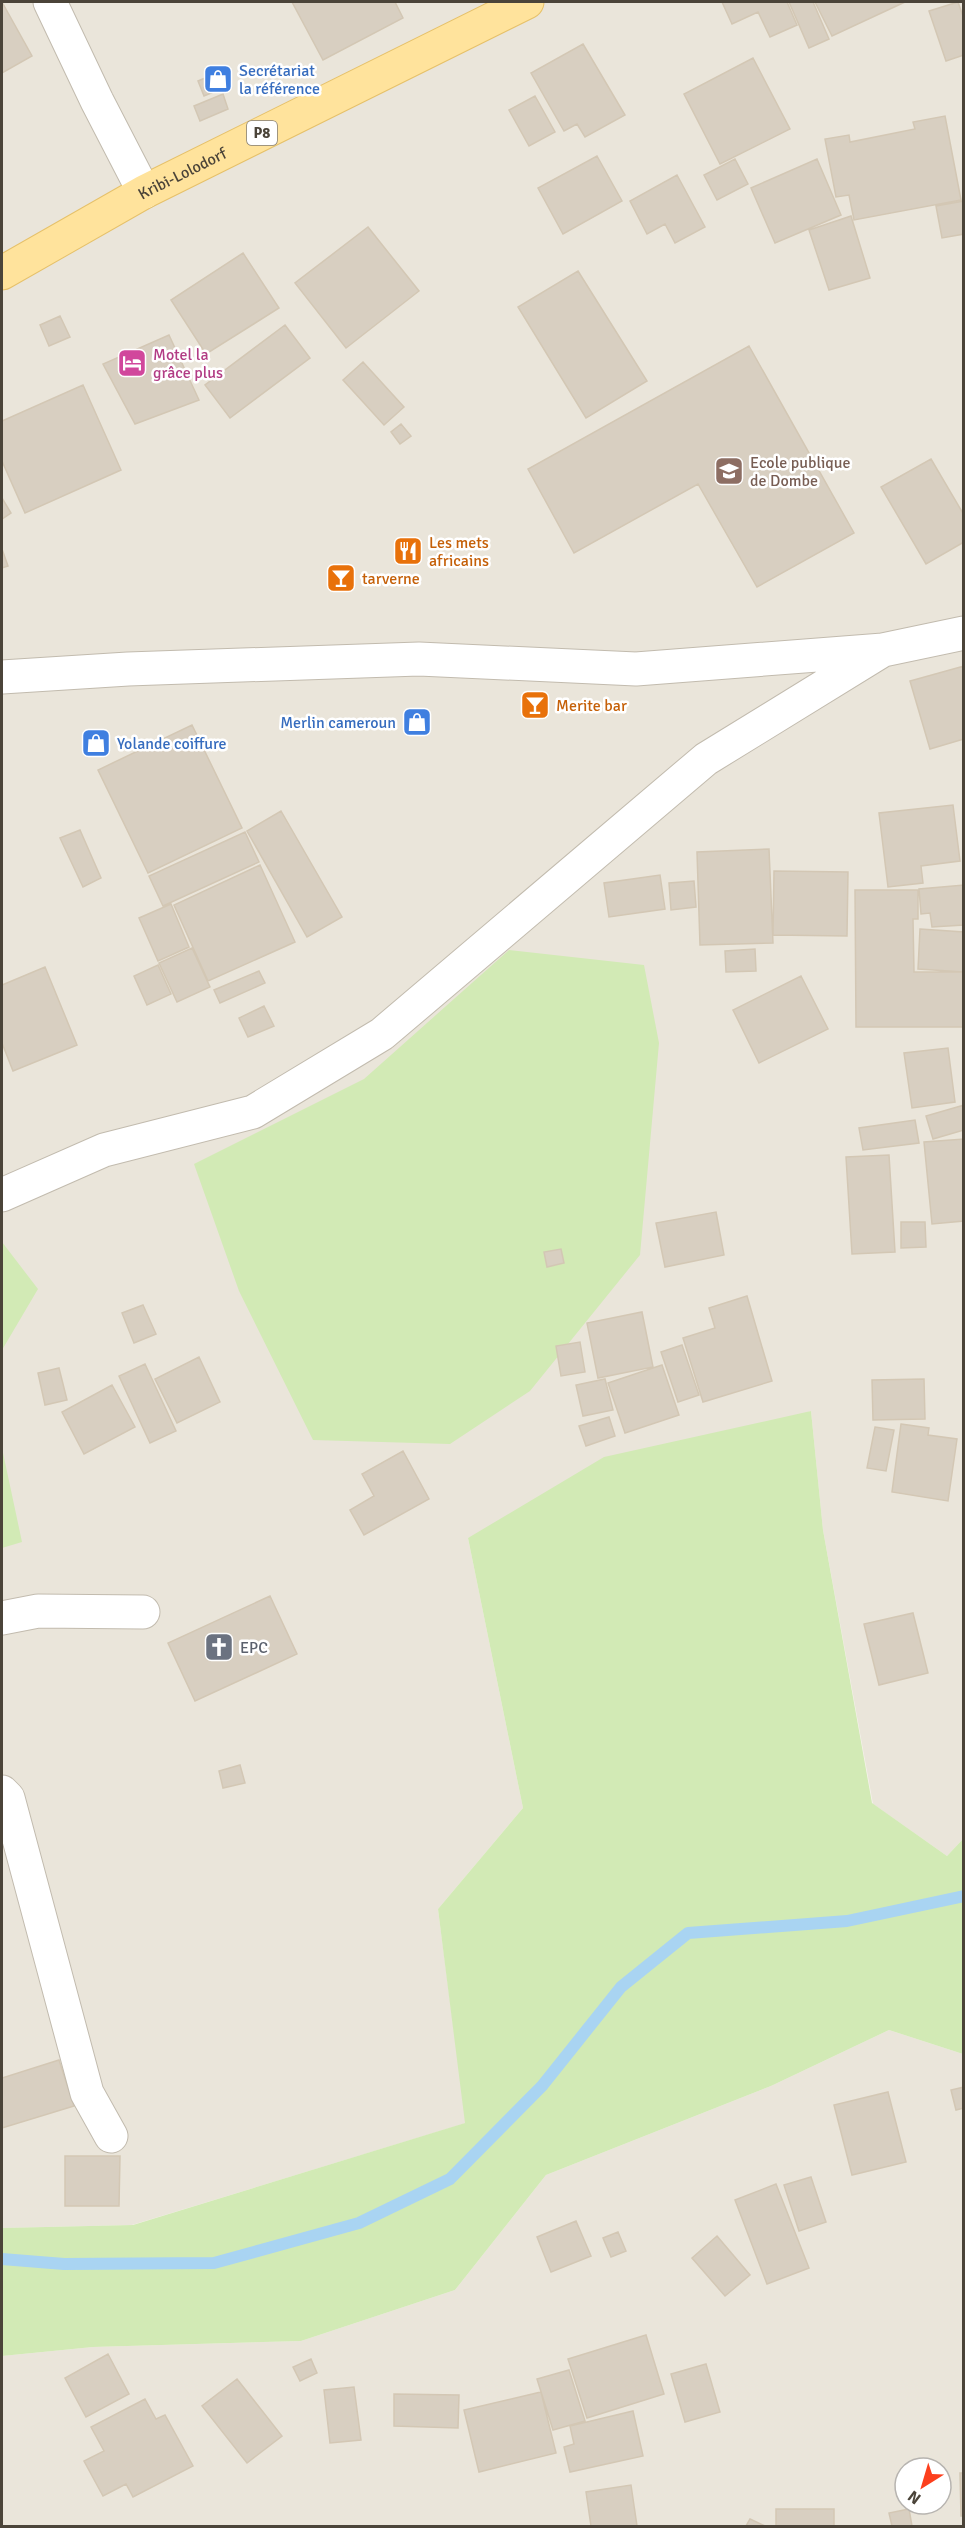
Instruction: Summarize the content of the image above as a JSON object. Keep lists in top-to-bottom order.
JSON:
{
  "streets": {
    "main road": ["P8", "Kribi-Lolodorf"]
  },
  "places": {
    "shop": ["Secrétariat la référence", "Merlin cameroun", "Yolande coiffure"],
    "hotel": ["Motel la grâce plus"],
    "school or university": ["Ecole publique de Dombe"],
    "restaurant": ["Les mets africains"],
    "bar": ["tarverne", "Merite bar"],
    "church": ["EPC"]
  },
  "north": "bottom left"
}
